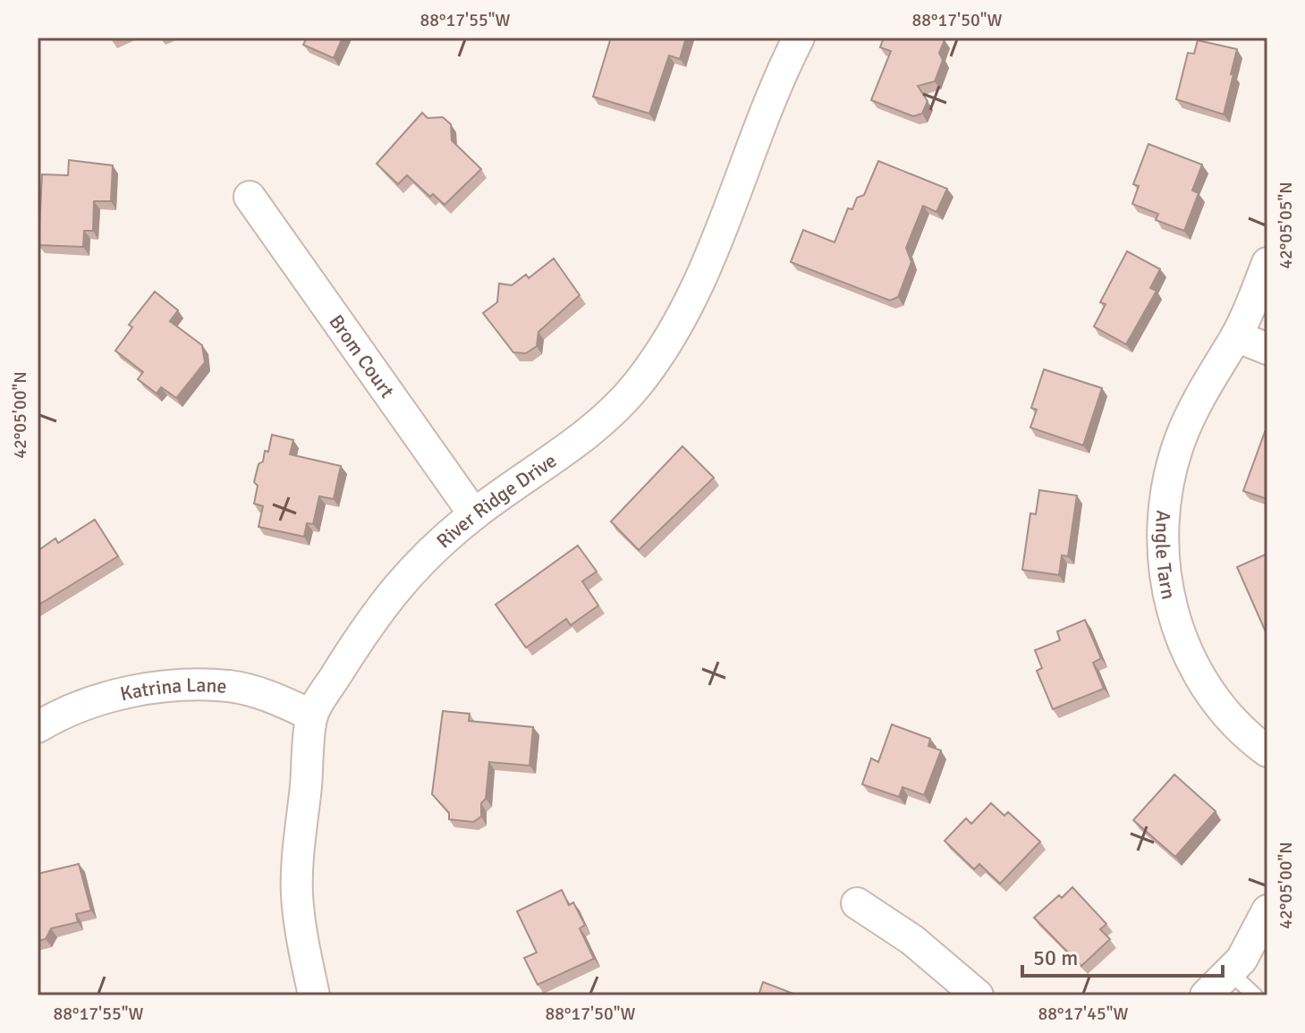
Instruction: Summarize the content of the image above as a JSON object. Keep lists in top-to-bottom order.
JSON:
{
  "streets": {
    "street": [
      "Brom Court",
      "River Ridge Drive",
      "Angle Tarn",
      "Katrina Lane"
    ]
  },
  "crossings": [
    ["Brom Court", "River Ridge Drive"],
    ["River Ridge Drive", "Katrina Lane"]
  ],
  "scale_bar": "50 m",
  "coordinates": [
    "88°17'55\"W",
    "88°17'50\"W",
    "42°05'05\"N",
    "42°05'00\"N",
    "88°17'45\"W"
  ]
}
